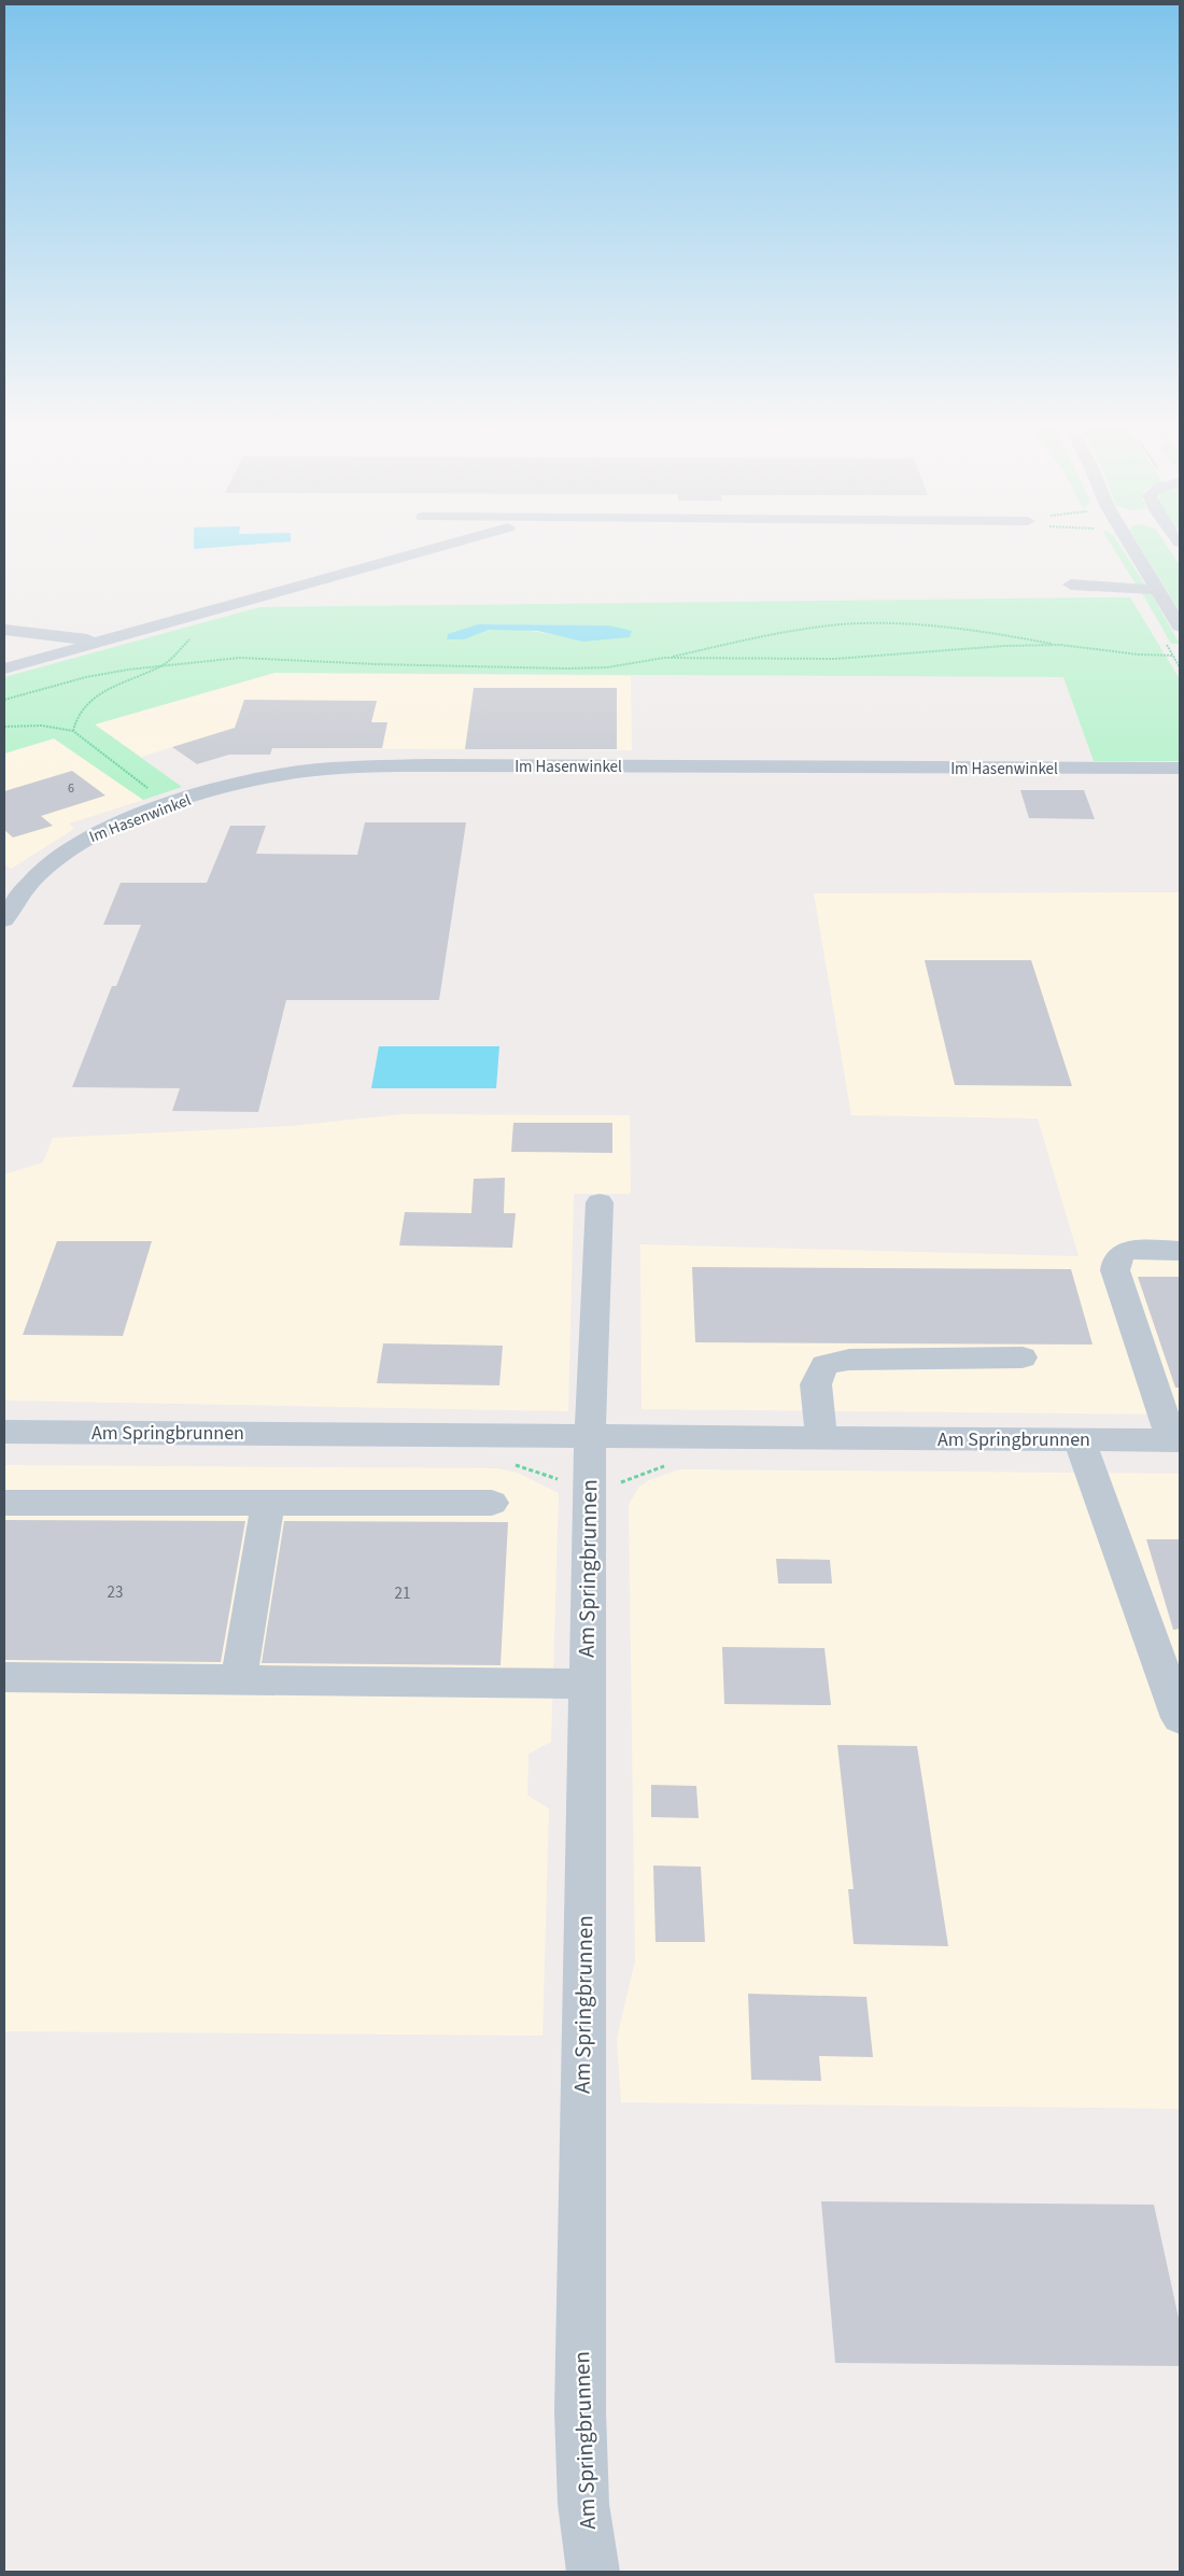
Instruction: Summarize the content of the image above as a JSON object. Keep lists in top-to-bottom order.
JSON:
{
  "streets": {
    "street": ["Im Hasenwinkel", "Am Springbrunnen"]
  },
  "house_numbers": ["6", "23", "21"]
}
